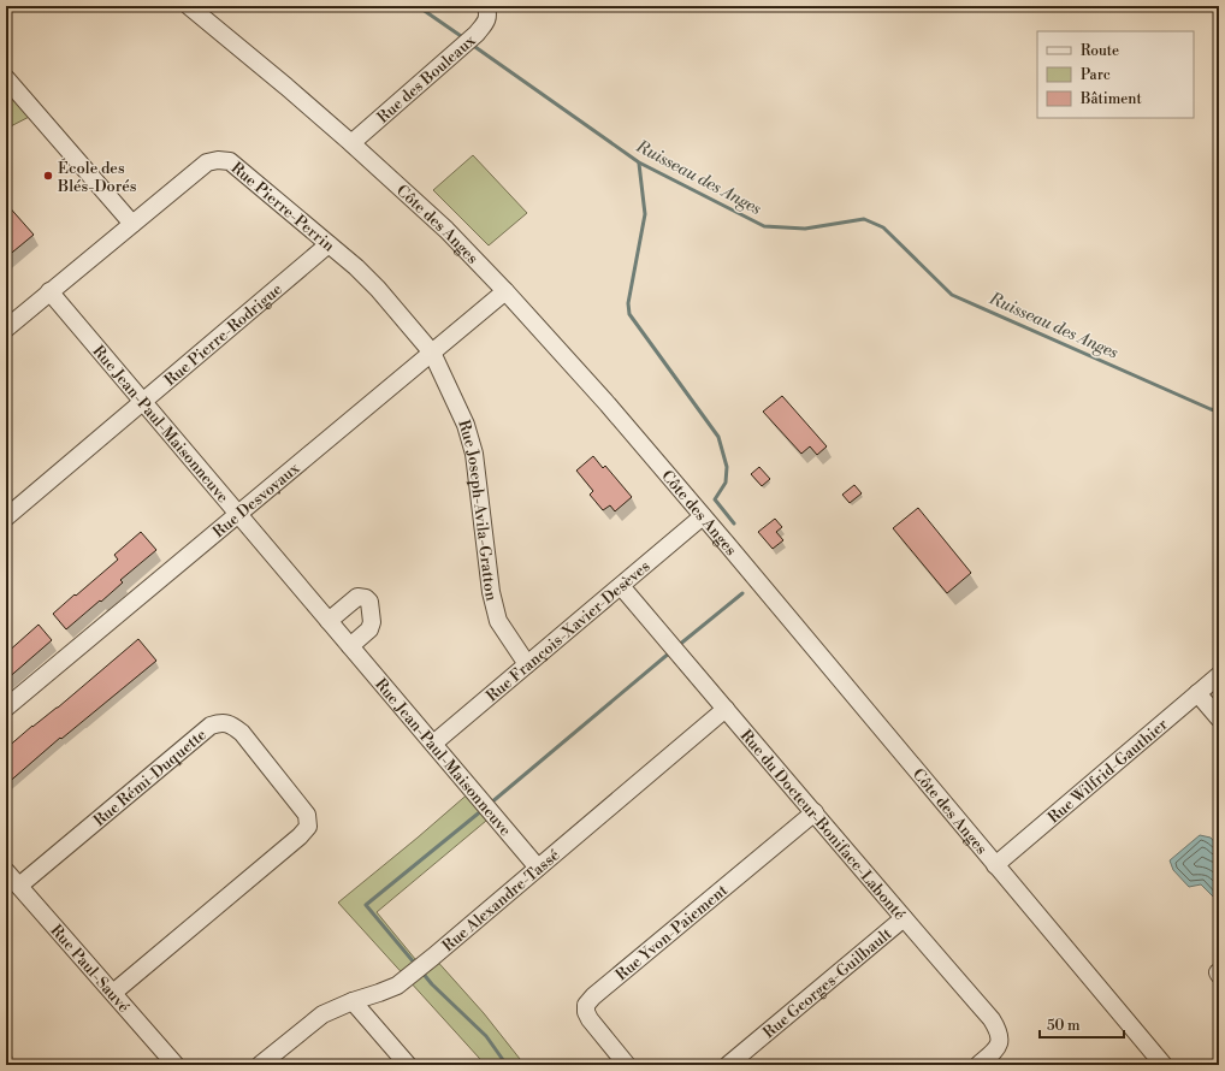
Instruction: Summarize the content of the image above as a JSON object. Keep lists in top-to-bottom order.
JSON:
{
  "streets": {
    "street": [
      "Rue des Bouleaux",
      "Rue Pierre-Perrin",
      "Côte des Anges",
      "Rue Pierre-Rodrigue",
      "Rue Jean-Paul-Maisonneuve",
      "Rue Desvoyaux",
      "Rue Joseph-Avila-Gratton",
      "Rue François-Xavier-Desèves",
      "Rue Wilfrid-Gauthier",
      "Rue Rémi-Duquette",
      "Rue du Docteur-Boniface-Labonté",
      "Rue Alexandre-Tassé",
      "Rue Yvon-Paiement",
      "Rue Paul-Sauvé",
      "Rue Georges-Guilbault"
    ]
  },
  "crossings": [
    ["Rue des Bouleaux", "Côte des Anges"],
    ["Rue Pierre-Perrin", "Rue Pierre-Rodrigue"],
    ["Rue Pierre-Perrin", "Rue Jean-Paul-Maisonneuve"],
    ["Rue Pierre-Perrin", "Rue Desvoyaux"],
    ["Rue Pierre-Perrin", "Rue Joseph-Avila-Gratton"],
    ["Côte des Anges", "Rue Desvoyaux"],
    ["Côte des Anges", "Rue François-Xavier-Desèves"],
    ["Côte des Anges", "Rue Wilfrid-Gauthier"],
    ["Rue Pierre-Rodrigue", "Rue Jean-Paul-Maisonneuve"],
    ["Rue Jean-Paul-Maisonneuve", "Rue Desvoyaux"],
    ["Rue Jean-Paul-Maisonneuve", "Rue François-Xavier-Desèves"],
    ["Rue Jean-Paul-Maisonneuve", "Rue Alexandre-Tassé"],
    ["Rue Desvoyaux", "Rue Joseph-Avila-Gratton"],
    ["Rue Joseph-Avila-Gratton", "Rue François-Xavier-Desèves"],
    ["Rue François-Xavier-Desèves", "Rue du Docteur-Boniface-Labonté"],
    ["Rue Rémi-Duquette", "Rue Paul-Sauvé"],
    ["Rue du Docteur-Boniface-Labonté", "Rue Alexandre-Tassé"],
    ["Rue du Docteur-Boniface-Labonté", "Rue Yvon-Paiement"],
    ["Rue du Docteur-Boniface-Labonté", "Rue Georges-Guilbault"]
  ],
  "water": ["Ruisseau des Anges"],
  "places": ["École des Blés-Dorés"],
  "legend": ["Route", "Parc", "Bâtiment"],
  "scale_bar": "50 m"
}
